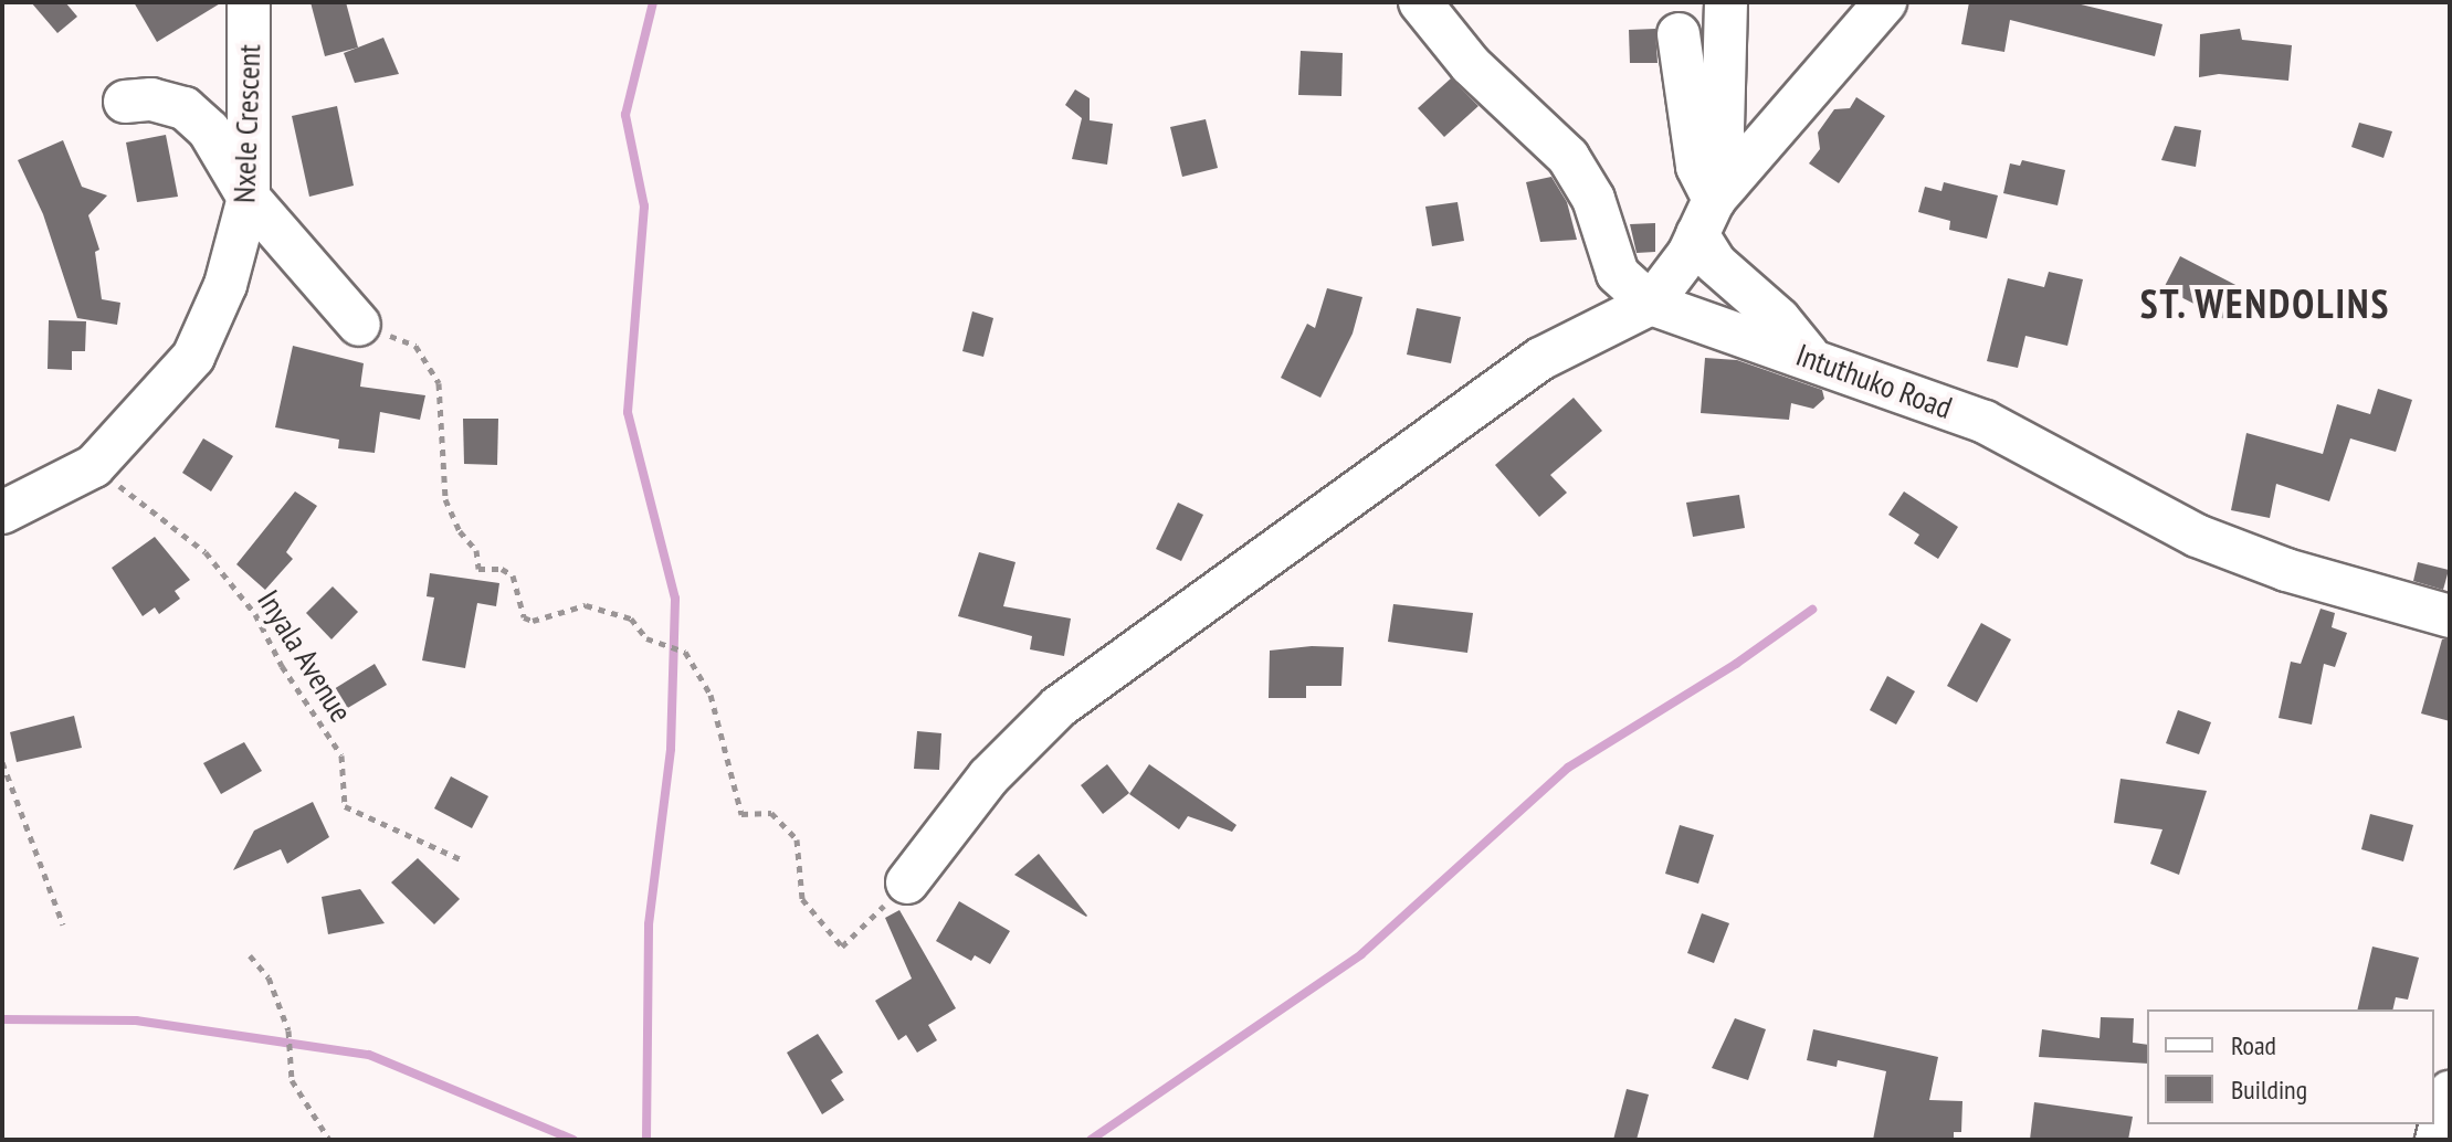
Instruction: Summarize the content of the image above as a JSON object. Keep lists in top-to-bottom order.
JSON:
{
  "streets": {
    "street": ["Nxele Crescent", "Intuthuko Road"],
    "path": ["Inyala Avenue"]
  },
  "crossings": [
    ["Nxele Crescent", "Inyala Avenue"]
  ],
  "districts": ["ST. WENDOLINS"],
  "legend": ["Road", "Building"]
}
